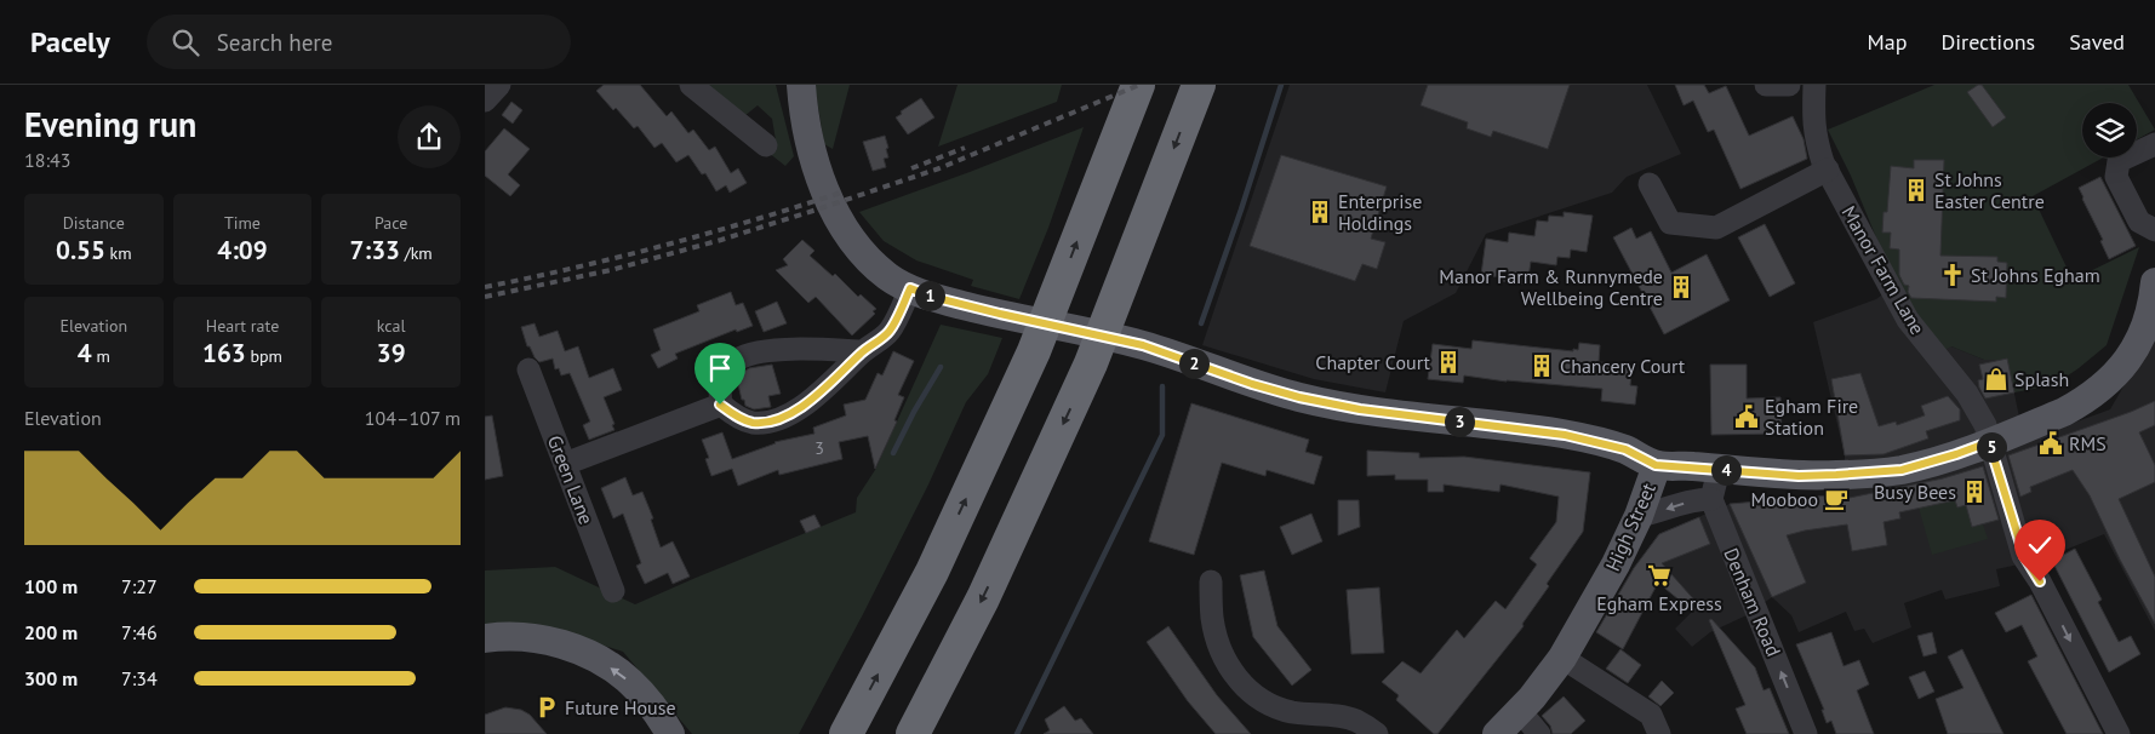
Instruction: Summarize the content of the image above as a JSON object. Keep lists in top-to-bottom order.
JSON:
{
  "streets": {
    "main road": ["High Street"],
    "street": ["Manor Farm Lane", "Green Lane", "Denham Road"]
  },
  "crossings": [
    ["Manor Farm Lane", "High Street"]
  ],
  "one_way": ["Manor Farm Lane", "Denham Road"],
  "places": {
    "building": [
      "St Johns Easter Centre",
      "Enterprise Holdings",
      "Manor Farm & Runnymede Wellbeing Centre",
      "Chapter Court",
      "Chancery Court",
      "Busy Bees"
    ],
    "church": ["St Johns Egham"],
    "shop": ["Splash"],
    "public building": ["Egham Fire Station", "RMS"],
    "cafe": ["Mooboo"],
    "supermarket": ["Egham Express"],
    "parking": ["Future House"]
  },
  "house_numbers": ["3"],
  "page": {
    "header": "Pacely",
    "search": "Search here",
    "nav": ["Map", "Directions", "Saved"],
    "heading": ["Evening run", "18:43"],
    "stats": [
      ["Distance", "0.55 km"],
      ["Time", "4:09"],
      ["Pace", "7:33 /km"],
      ["Elevation", "4 m"],
      ["Heart rate", "163 bpm"],
      ["kcal", "39"]
    ],
    "pins": [
      "1",
      "2",
      "3",
      "5",
      "4"
    ],
    "chart": ["Elevation", "104–107 m"],
    "list": [
      {
        "name": "100 m",
        "note": "7:27"
      },
      {
        "name": "200 m",
        "note": "7:46"
      },
      {
        "name": "300 m",
        "note": "7:34"
      }
    ]
  }
}
